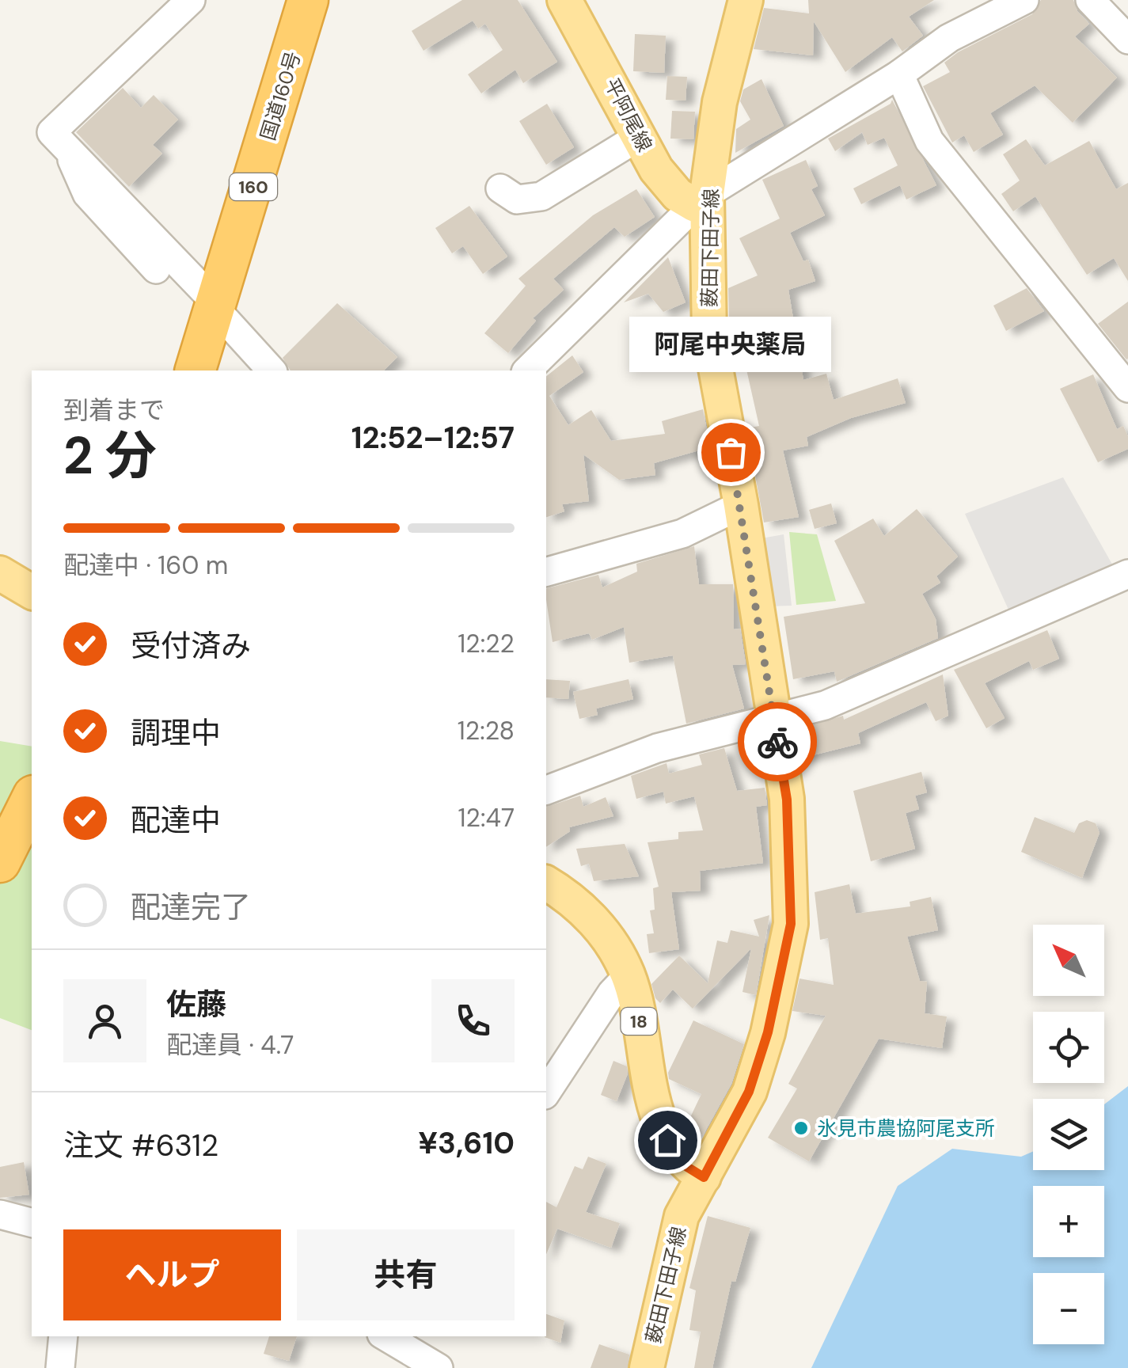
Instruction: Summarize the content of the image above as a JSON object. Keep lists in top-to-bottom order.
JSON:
{
  "streets": {
    "highway": ["国道160号", "160"],
    "main road": ["平阿尾線", "薮田下田子線", "18"]
  },
  "crossings": [
    ["平阿尾線", "薮田下田子線"],
    ["薮田下田子線", "18"]
  ],
  "places": ["阿尾中央薬局", "氷見市農協阿尾支所"],
  "north": "top left",
  "page": {
    "bubble": "阿尾中央薬局",
    "heading": ["2 分", "到着まで", "12:52–12:57"],
    "panel": [
      "佐藤",
      "配達員 · 4.7",
      "注文 #6312",
      "¥3,610"
    ],
    "bar": "配達中 · 160 m",
    "list": [
      ["受付済み", "12:22"],
      ["調理中", "12:28"],
      ["配達中", "12:47"],
      "配達完了"
    ],
    "map_buttons": ["+", "−"],
    "buttons": ["ヘルプ", "共有"]
  }
}
